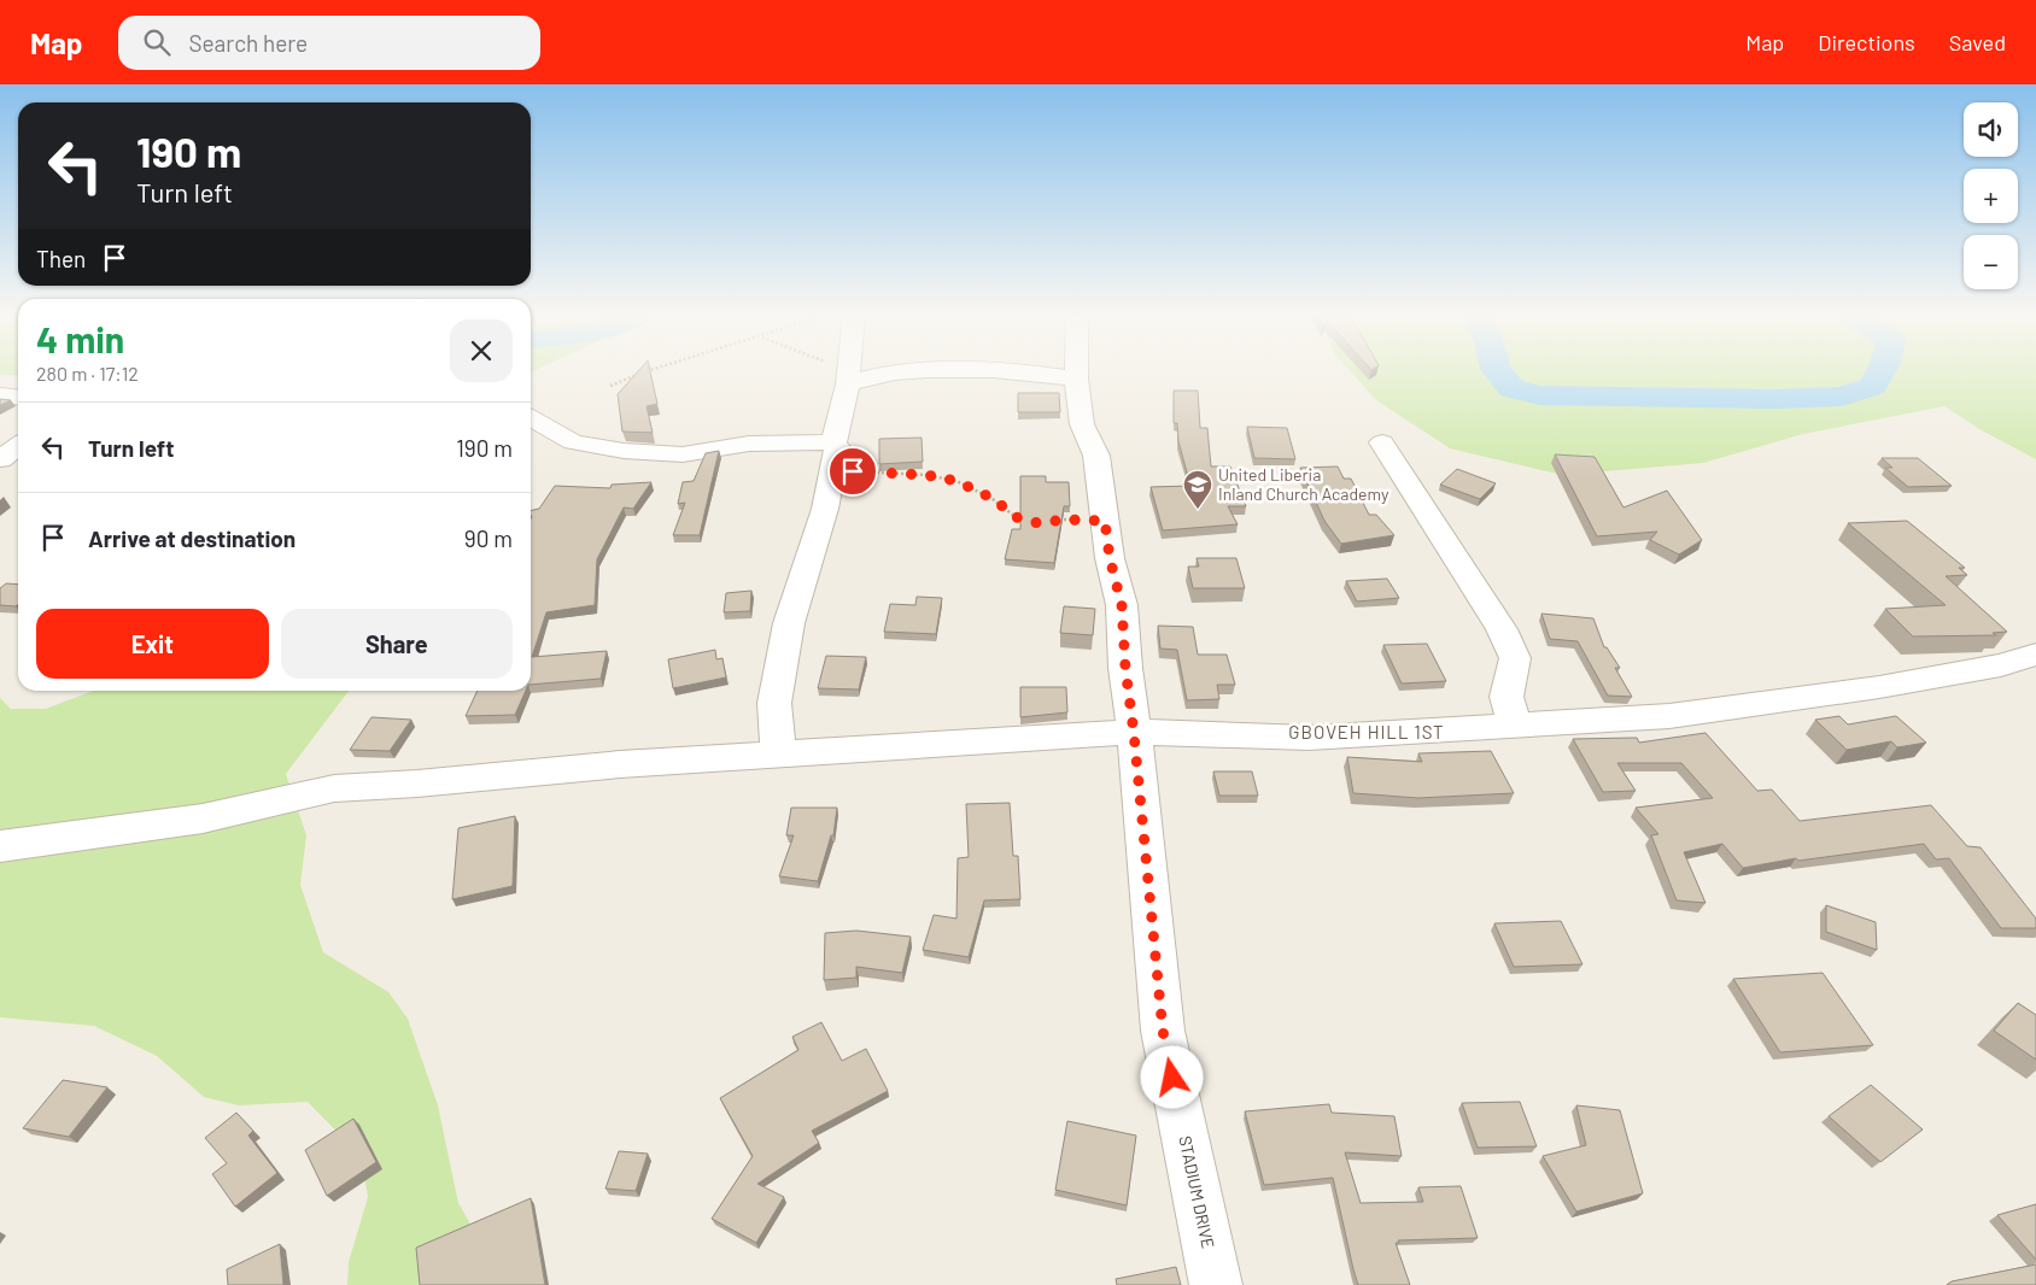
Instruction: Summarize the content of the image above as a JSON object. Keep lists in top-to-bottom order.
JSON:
{
  "streets": {
    "street": ["STADIUM DRIVE"]
  },
  "districts": ["GBOVEH HILL 1ST"],
  "places": {
    "school or university": ["United Liberia Inland Church Academy"]
  },
  "page": {
    "header": "Map",
    "search": "Search here",
    "nav": ["Map", "Directions", "Saved"],
    "map_buttons": ["+", "−"],
    "turn": ["190 m", "Turn left"],
    "then": "Then",
    "heading": ["4 min", "280 m · 17:12"],
    "list": [
      {
        "name": "Turn left",
        "value": "190 m"
      },
      {
        "name": "Arrive at destination",
        "value": "90 m"
      }
    ],
    "buttons": ["Exit", "Share"]
  }
}
